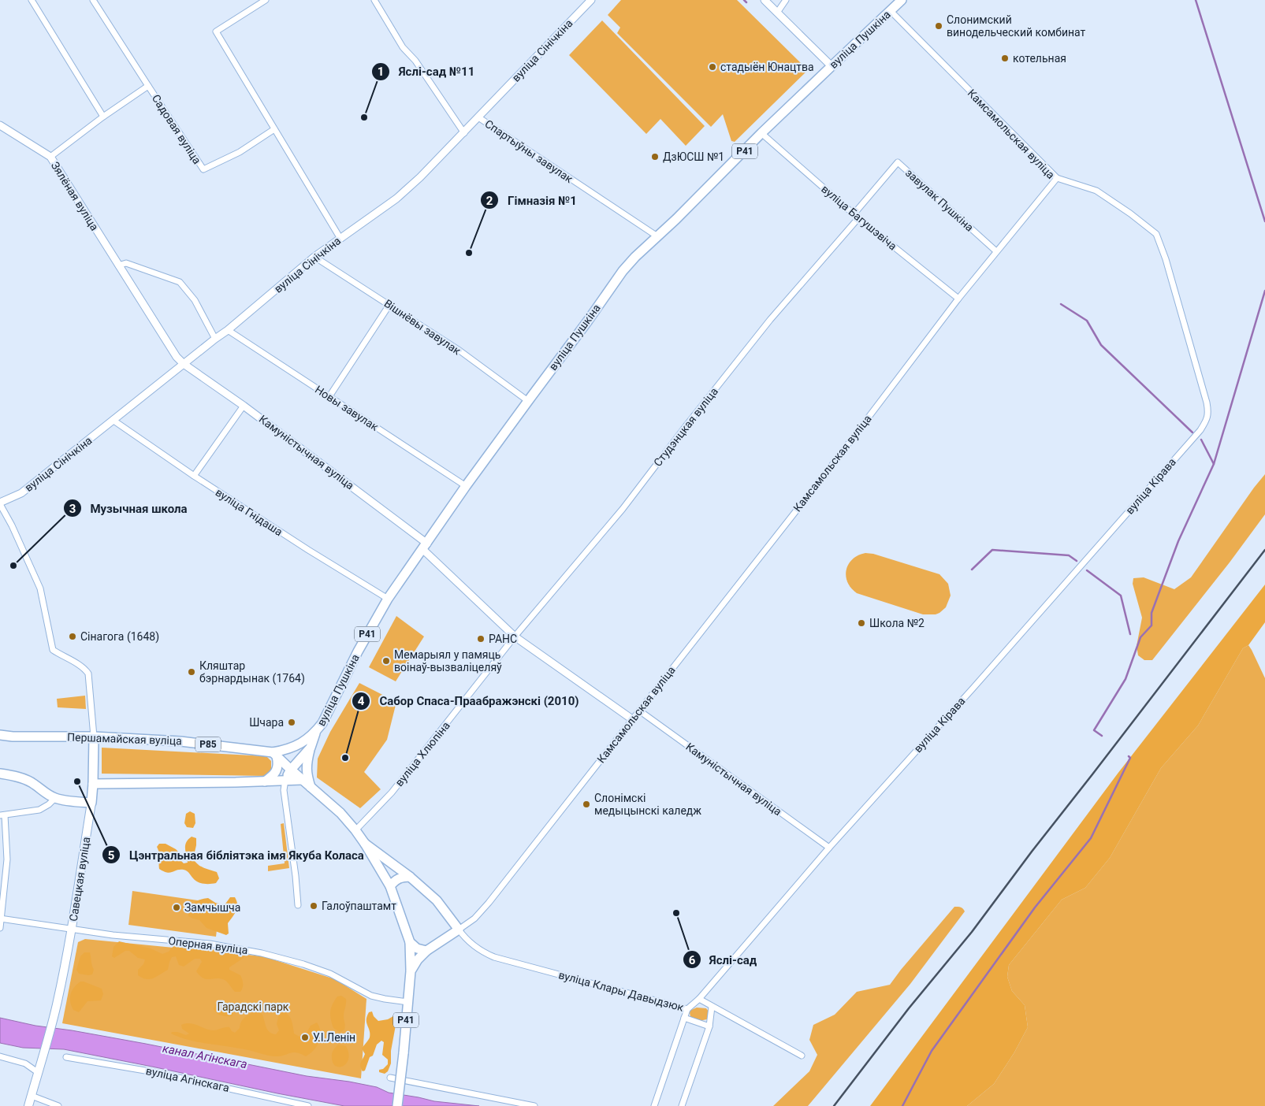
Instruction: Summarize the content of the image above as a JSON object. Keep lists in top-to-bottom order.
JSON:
{
  "streets": {
    "main road": [
      "вуліца Пушкіна",
      "Р41",
      "Першамайская вуліца",
      "Р85",
      "Савецкая вуліца"
    ],
    "street": [
      "вуліца Сінічкіна",
      "Садовая вуліца",
      "Камсамольская вуліца",
      "Спартыўны завулак",
      "Зялёная вуліца",
      "завулак Пушкіна",
      "вуліца Багушэвіча",
      "Вішнёвы завулак",
      "Новы завулак",
      "Студэнцкая вуліца",
      "Камуністычная вуліца",
      "вуліца Кірава",
      "вуліца Гнідаша",
      "вуліца Хлюпіна",
      "Оперная вуліца",
      "вуліца Клары Давыдзюк",
      "вуліца Агінскага"
    ]
  },
  "crossings": [
    ["вуліца Пушкіна", "Камсамольская вуліца"],
    ["вуліца Пушкіна", "Спартыўны завулак"],
    ["вуліца Пушкіна", "Р41"],
    ["вуліца Пушкіна", "вуліца Багушэвіча"],
    ["вуліца Пушкіна", "Вішнёвы завулак"],
    ["вуліца Пушкіна", "Новы завулак"],
    ["вуліца Пушкіна", "Камуністычная вуліца"],
    ["вуліца Пушкіна", "вуліца Гнідаша"],
    ["вуліца Пушкіна", "Першамайская вуліца"],
    ["вуліца Сінічкіна", "Спартыўны завулак"],
    ["вуліца Сінічкіна", "Зялёная вуліца"],
    ["вуліца Сінічкіна", "Вішнёвы завулак"],
    ["вуліца Сінічкіна", "Новы завулак"],
    ["вуліца Сінічкіна", "Камуністычная вуліца"],
    ["вуліца Сінічкіна", "вуліца Гнідаша"],
    ["вуліца Сінічкіна", "Савецкая вуліца"],
    ["Садовая вуліца", "Зялёная вуліца"],
    ["Камсамольская вуліца", "Р41"],
    ["Камсамольская вуліца", "завулак Пушкіна"],
    ["Камсамольская вуліца", "вуліца Багушэвіча"],
    ["Камсамольская вуліца", "Камуністычная вуліца"],
    ["Камсамольская вуліца", "вуліца Кірава"],
    ["Камсамольская вуліца", "вуліца Клары Давыдзюк"],
    ["Р41", "Першамайская вуліца"],
    ["Р41", "вуліца Хлюпіна"],
    ["Р41", "Оперная вуліца"],
    ["Р41", "вуліца Клары Давыдзюк"],
    ["Зялёная вуліца", "Камуністычная вуліца"],
    ["завулак Пушкіна", "вуліца Багушэвіча"],
    ["завулак Пушкіна", "Студэнцкая вуліца"],
    ["вуліца Багушэвіча", "Студэнцкая вуліца"],
    ["Студэнцкая вуліца", "Камуністычная вуліца"],
    ["Студэнцкая вуліца", "вуліца Хлюпіна"],
    ["Камуністычная вуліца", "вуліца Кірава"],
    ["Камуністычная вуліца", "вуліца Хлюпіна"],
    ["вуліца Кірава", "вуліца Клары Давыдзюк"],
    ["Першамайская вуліца", "Савецкая вуліца"],
    ["Савецкая вуліца", "Оперная вуліца"]
  ],
  "water": ["канал Агінскага"],
  "parks": ["Гарадскі парк"],
  "places": [
    "Слонимский винодельческий комбинат",
    "котельная",
    "стадыён Юнацтва",
    "Яслі-сад №11",
    "ДзЮСШ №1",
    "Гімназія №1",
    "Музычная школа",
    "Школа №2",
    "Сінагога (1648)",
    "РАНС",
    "Мемарыял у памяць воінаў-вызваліцеляў",
    "Кляштар бэрнардынак (1764)",
    "Шчара",
    "Сабор Спаса-Праабражэнскі (2010)",
    "Цэнтральная бібліятэка імя Якуба Коласа",
    "Слонімскі медыцынскі каледж",
    "Галоўпаштамт",
    "Замчышча",
    "Яслі-сад",
    "У.І.Ленін"
  ]
}
